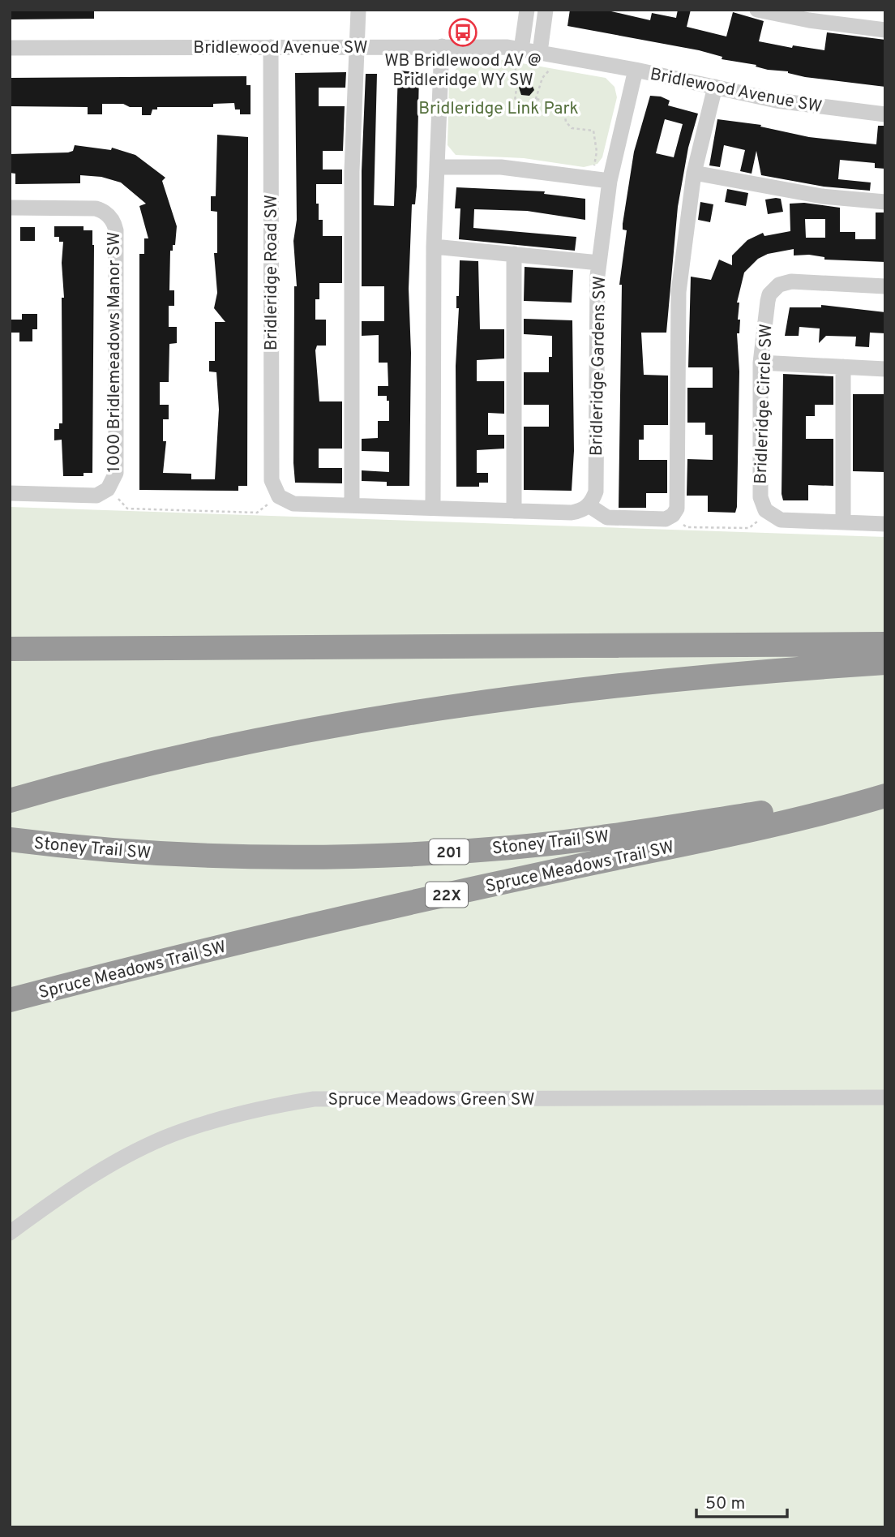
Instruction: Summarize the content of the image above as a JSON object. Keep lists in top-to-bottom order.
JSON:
{
  "streets": {
    "highway": [
      "Stoney Trail SW",
      "201",
      "Spruce Meadows Trail SW",
      "22X"
    ],
    "street": [
      "Bridlewood Avenue SW",
      "Bridleridge Road SW",
      "1000 Bridlemeadows Manor SW",
      "Bridleridge Gardens SW",
      "Bridleridge Circle SW",
      "Spruce Meadows Green SW"
    ]
  },
  "crossings": [
    ["Bridlewood Avenue SW", "Bridleridge Road SW"],
    ["Bridlewood Avenue SW", "Bridleridge Gardens SW"],
    ["Stoney Trail SW", "Spruce Meadows Trail SW"]
  ],
  "parks": ["Bridleridge Link Park"],
  "places": {
    "bus stop": ["WB Bridlewood AV @ Bridleridge WY SW"]
  },
  "scale_bar": "50 m"
}
